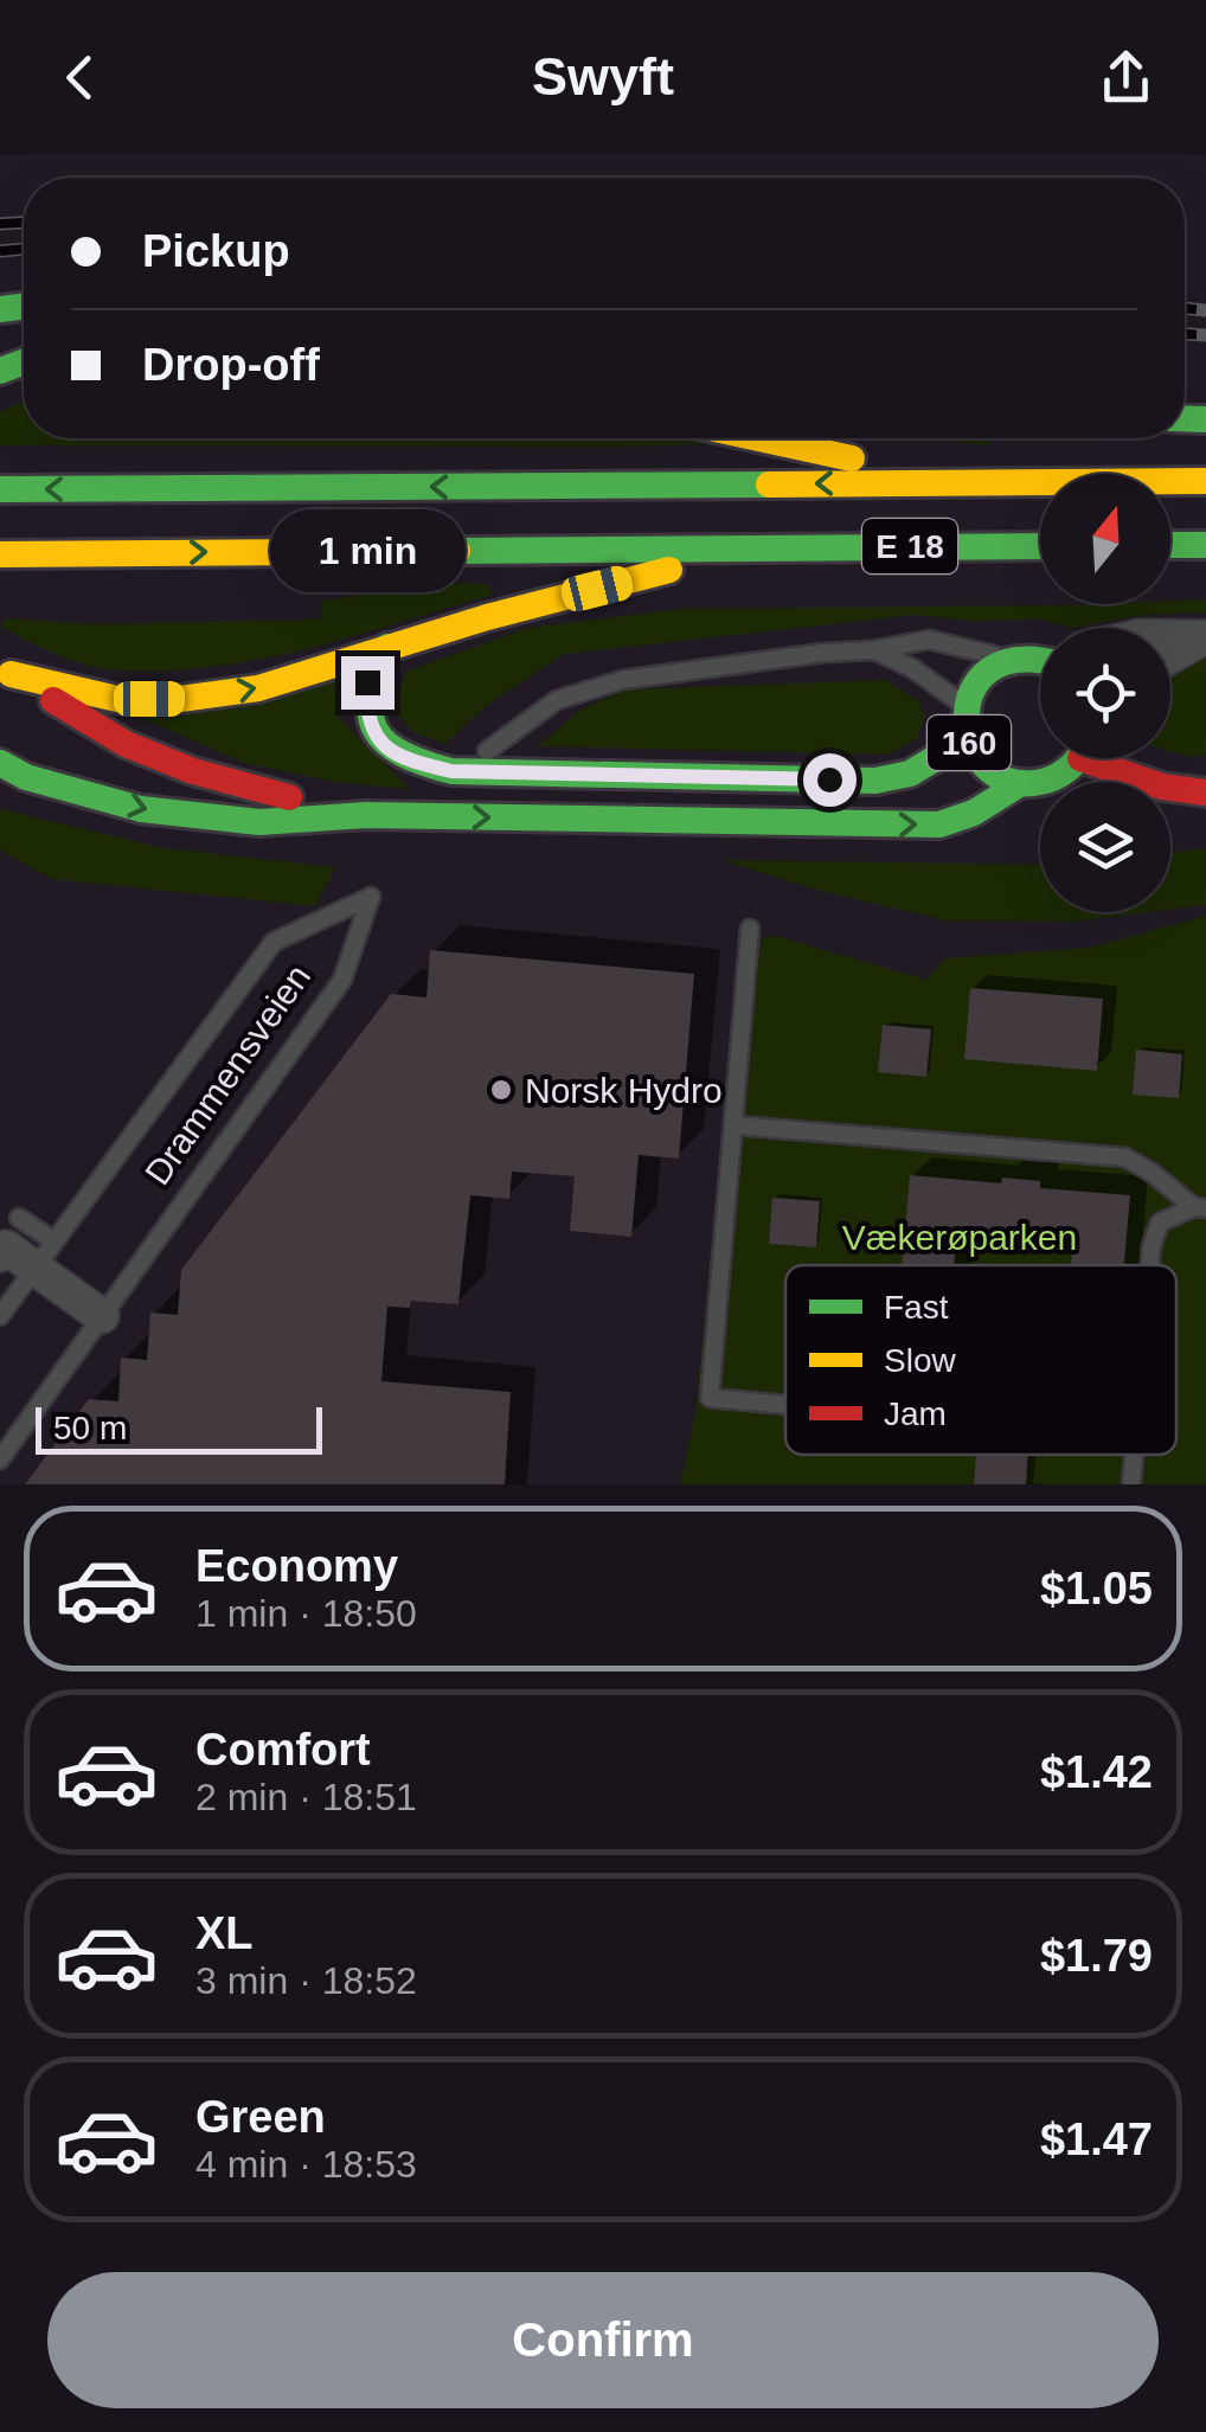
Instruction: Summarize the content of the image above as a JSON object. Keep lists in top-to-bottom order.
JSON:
{
  "streets": {
    "main road": ["E 18", "160"],
    "lane": ["Drammensveien"]
  },
  "parks": ["Vækerøparken"],
  "places": ["Norsk Hydro"],
  "legend": ["Fast", "Slow", "Jam"],
  "scale_bar": "50 m",
  "north": "top",
  "page": {
    "header": "Swyft",
    "banner": ["Pickup", "Drop-off"],
    "bubble": "1 min",
    "scale": "50 m",
    "list": [
      {
        "name": "Economy",
        "note": "1 min · 18:50",
        "value": "$1.05"
      },
      {
        "name": "Comfort",
        "note": "2 min · 18:51",
        "value": "$1.42"
      },
      {
        "name": "XL",
        "note": "3 min · 18:52",
        "value": "$1.79"
      },
      {
        "name": "Green",
        "note": "4 min · 18:53",
        "value": "$1.47"
      }
    ],
    "buttons": "Confirm"
  }
}
